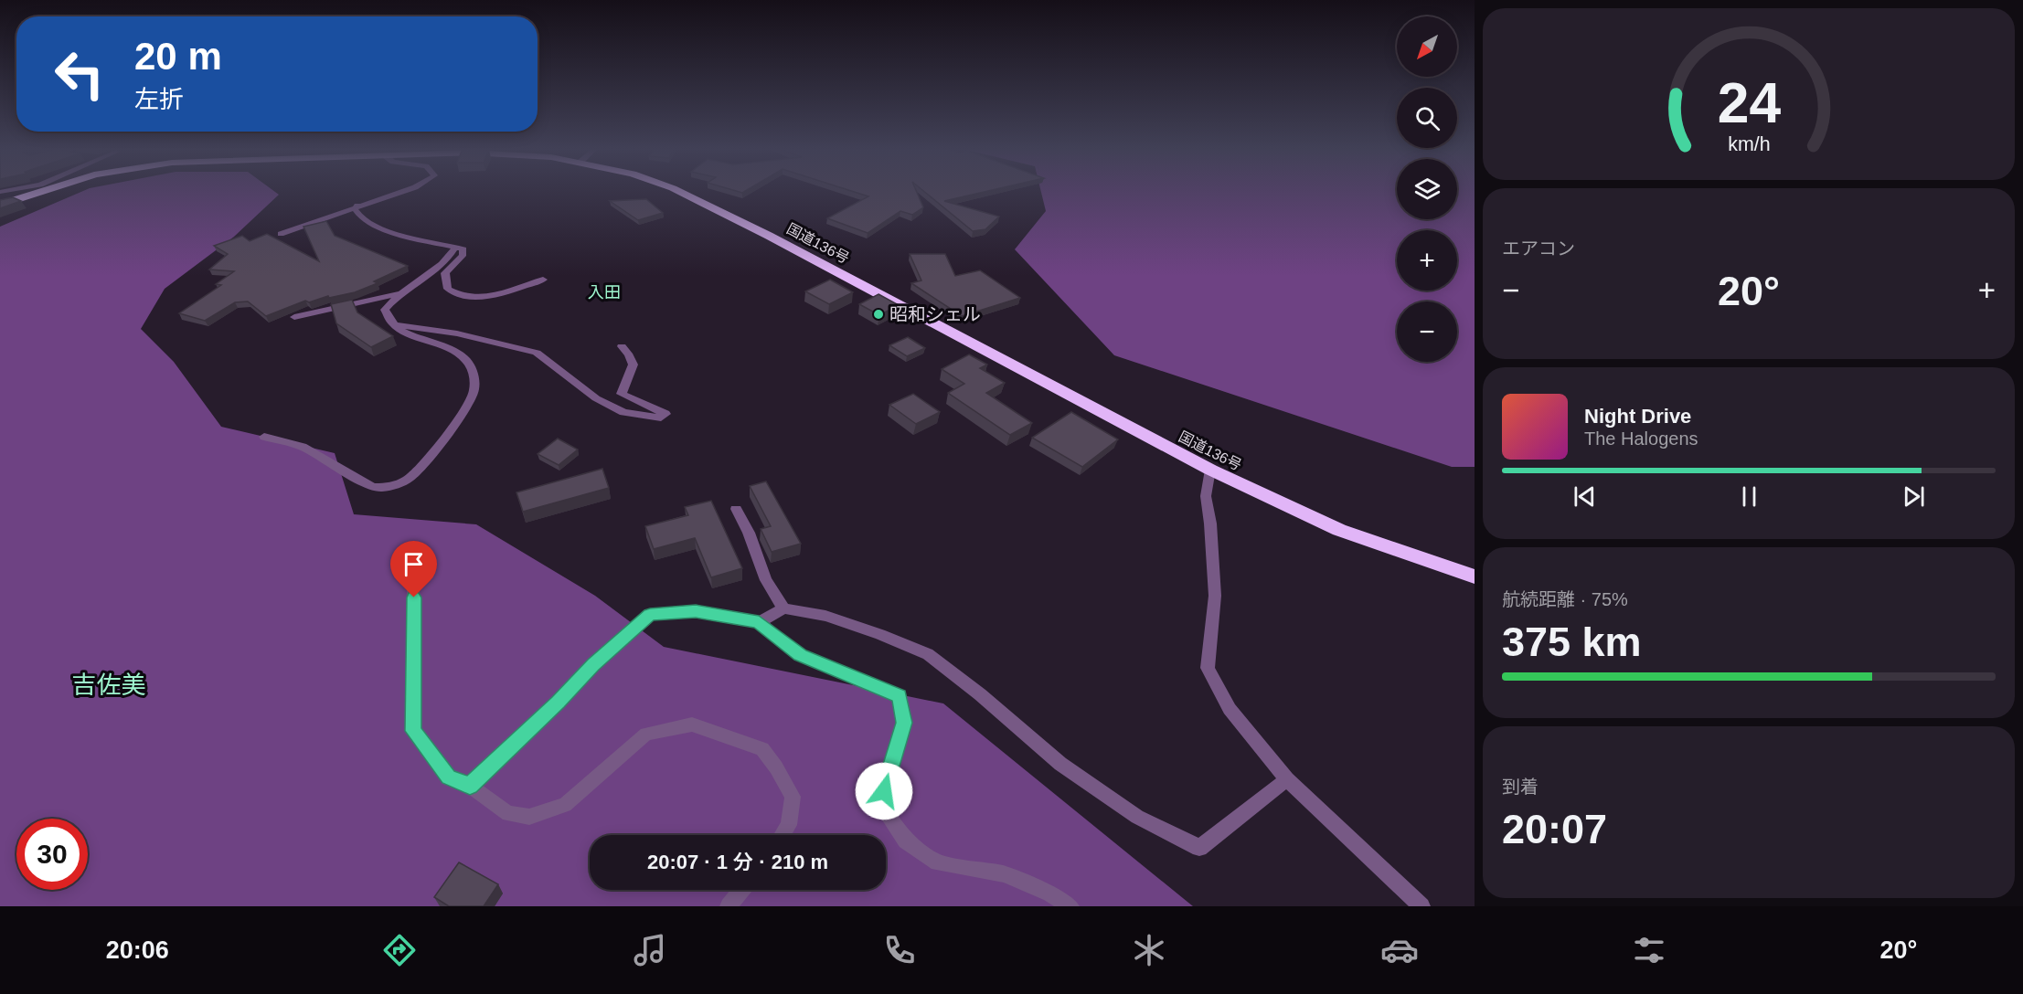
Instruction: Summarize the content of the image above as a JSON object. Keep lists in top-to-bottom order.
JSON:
{
  "streets": {
    "highway": ["国道136号"]
  },
  "districts": ["入田", "吉佐美"],
  "places": ["昭和シェル"],
  "north": "bottom left",
  "page": {
    "map_buttons": ["+", "−"],
    "turn": ["20 m", "左折"],
    "tile": [
      "エアコン",
      ["航続距離 · 75%", "375 km"],
      ["到着", "20:07"]
    ],
    "heat": ["−", "20°", "+"],
    "song": ["Night Drive", "The Halogens"],
    "limit": "30",
    "trip": "20:07 · 1 分 · 210 m",
    "tabs": ["20:06", "20°"],
    "gauge": ["24", "km/h"]
  }
}
